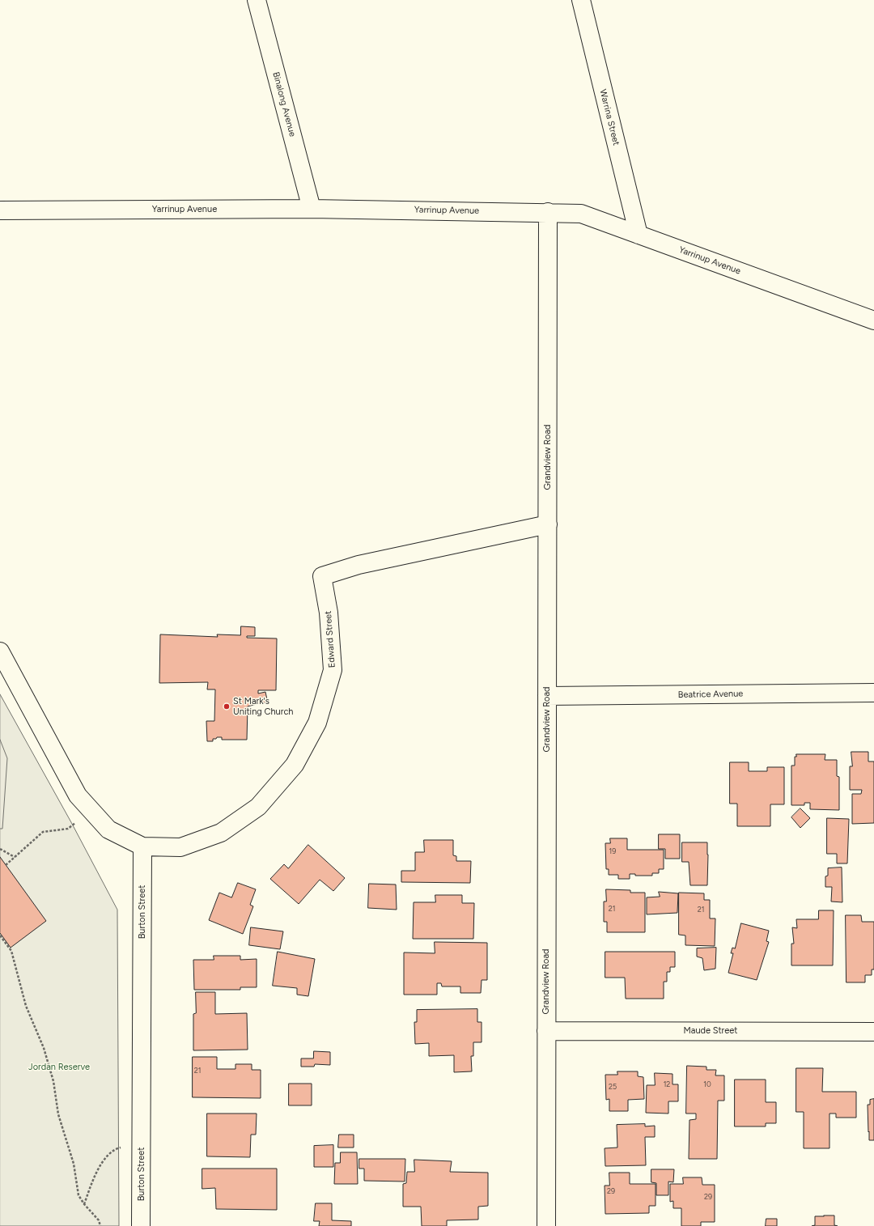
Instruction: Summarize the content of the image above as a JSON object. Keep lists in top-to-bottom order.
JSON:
{
  "streets": {
    "street": [
      "Binalong Avenue",
      "Warrina Street",
      "Yarrinup Avenue",
      "Grandview Road",
      "Edward Street",
      "Beatrice Avenue",
      "Burton Street",
      "Maude Street"
    ]
  },
  "crossings": [
    ["Binalong Avenue", "Yarrinup Avenue"],
    ["Warrina Street", "Yarrinup Avenue"],
    ["Yarrinup Avenue", "Grandview Road"],
    ["Grandview Road", "Edward Street"],
    ["Grandview Road", "Beatrice Avenue"],
    ["Grandview Road", "Maude Street"],
    ["Edward Street", "Burton Street"]
  ],
  "parks": ["Jordan Reserve"],
  "places": ["St Mark's Uniting Church"],
  "house_numbers": [
    "19",
    "21",
    "21",
    "21",
    "12",
    "10",
    "25",
    "29",
    "29"
  ]
}
